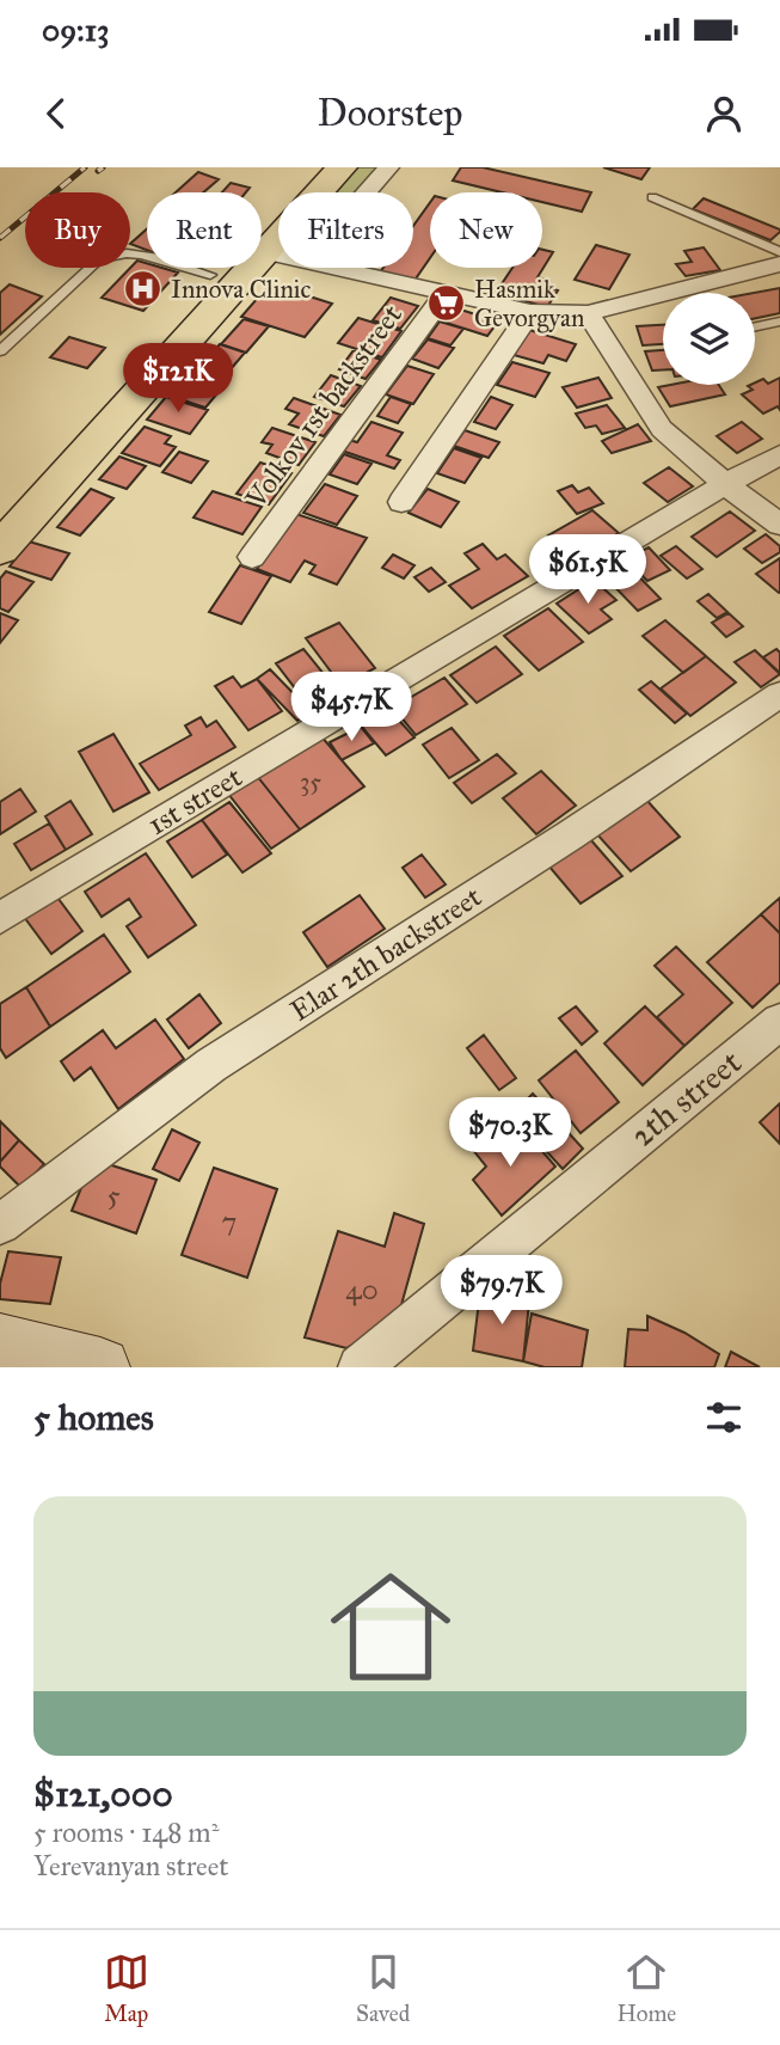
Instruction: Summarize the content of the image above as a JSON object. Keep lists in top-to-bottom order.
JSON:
{
  "streets": {
    "street": [
      "Volkov 1st backstreet",
      "1st street",
      "Elar 2th backstreet",
      "2th street"
    ]
  },
  "places": {
    "hospital": ["Innova Clinic"],
    "supermarket": ["Hasmik Gevorgyan"]
  },
  "house_numbers": [
    "35",
    "5",
    "7",
    "40"
  ],
  "page": {
    "status": "09:13",
    "header": "Doorstep",
    "chip": [
      "Buy",
      "Rent",
      "Filters",
      "New"
    ],
    "price": [
      "$121K",
      "$61.5K",
      "$45.7K",
      "$70.3K",
      "$79.7K"
    ],
    "heading": "5 homes",
    "list": [
      {
        "name": "$121,000",
        "note": "5 rooms · 148 m² · Yerevanyan street"
      }
    ],
    "tabs": ["Map", "Saved", "Home"]
  }
}
